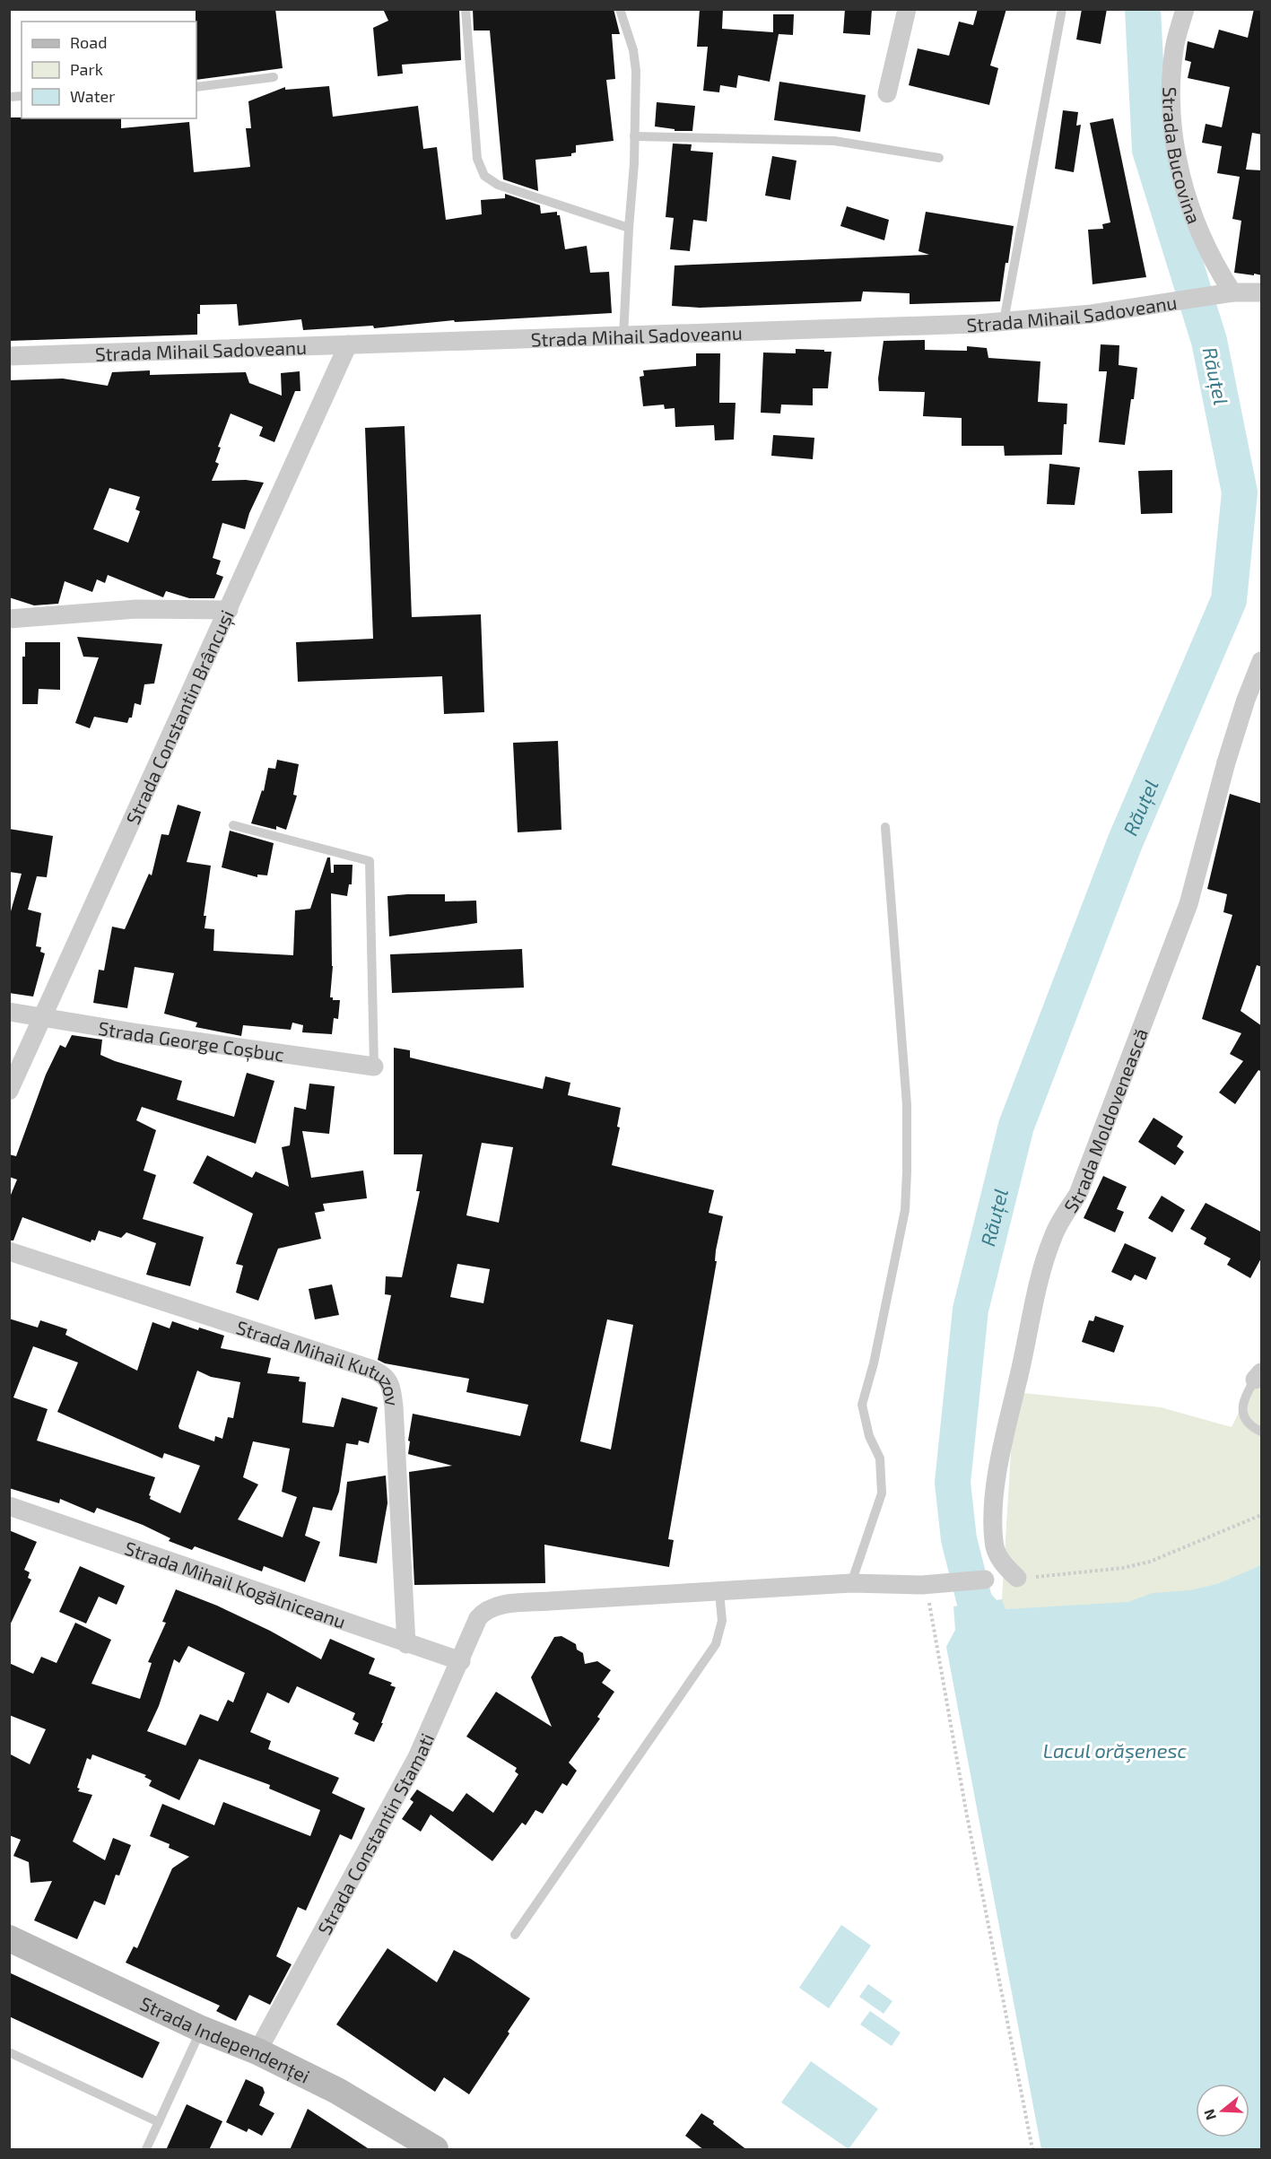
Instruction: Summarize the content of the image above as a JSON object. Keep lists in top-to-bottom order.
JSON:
{
  "streets": {
    "street": [
      "Strada Bucovina",
      "Strada Mihail Sadoveanu",
      "Strada Constantin Brâncuși",
      "Strada George Coșbuc",
      "Strada Moldovenească",
      "Strada Mihail Kutuzov",
      "Strada Mihail Kogălniceanu",
      "Strada Constantin Stamati",
      "Strada Independenței"
    ]
  },
  "crossings": [
    ["Strada Bucovina", "Strada Mihail Sadoveanu"],
    ["Strada Mihail Sadoveanu", "Strada Constantin Brâncuși"],
    ["Strada Constantin Brâncuși", "Strada George Coșbuc"],
    ["Strada Mihail Kutuzov", "Strada Mihail Kogălniceanu"],
    ["Strada Mihail Kogălniceanu", "Strada Constantin Stamati"],
    ["Strada Constantin Stamati", "Strada Independenței"]
  ],
  "water": ["Răuțel", "Lacul orăşenesc"],
  "legend": ["Road", "Park", "Water"],
  "north": "left"
}
